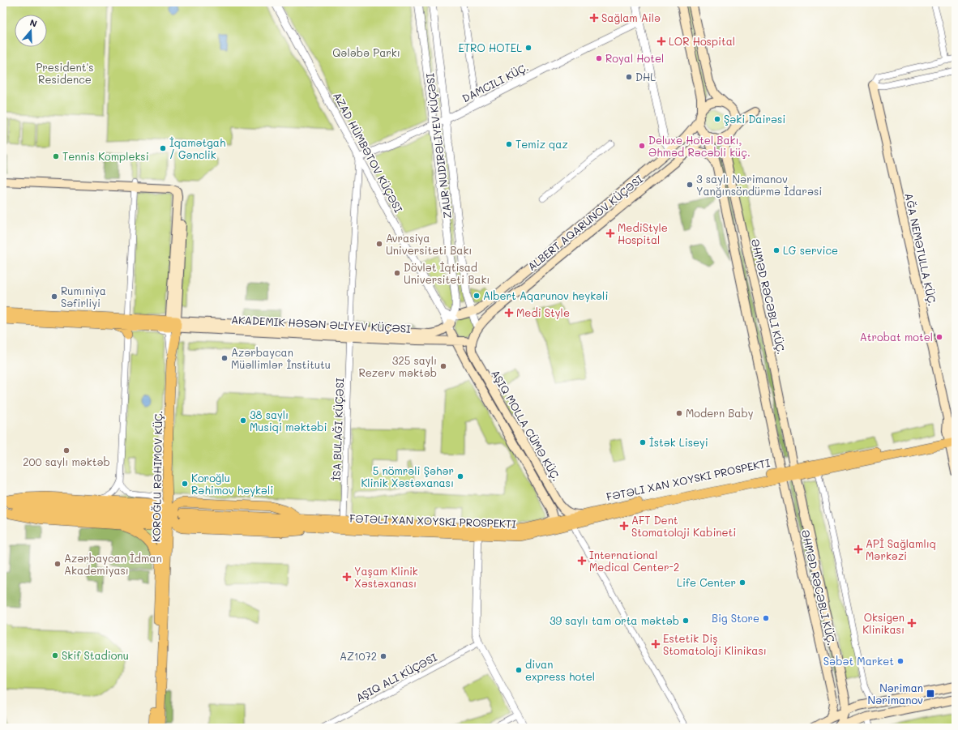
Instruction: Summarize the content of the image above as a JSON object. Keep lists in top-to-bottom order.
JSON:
{
  "streets": {
    "main road": [
      "ALBERT AQARUNOV KÜÇƏSI",
      "AĞA NEMƏTULLA KÜÇ.",
      "ƏHMƏD RƏCƏBLI KÜÇ.",
      "AKADEMIK HƏSƏN ƏLIYEV KÜÇƏSI",
      "KOROĞLU RƏHIMOV KÜÇ.",
      "FƏTƏLI XAN XOYSKI PROSPEKTI"
    ],
    "street": ["ZAUR NUDIRƏLIYEV KÜÇƏSI", "AZAD HÜMBƏTOV KÜÇƏSI"]
  },
  "crossings": [
    ["ZAUR NUDIRƏLIYEV KÜÇƏSI", "AZAD HÜMBƏTOV KÜÇƏSI"],
    ["ZAUR NUDIRƏLIYEV KÜÇƏSI", "ALBERT AQARUNOV KÜÇƏSI"],
    ["ZAUR NUDIRƏLIYEV KÜÇƏSI", "AKADEMIK HƏSƏN ƏLIYEV KÜÇƏSI"],
    ["AZAD HÜMBƏTOV KÜÇƏSI", "ALBERT AQARUNOV KÜÇƏSI"],
    ["AZAD HÜMBƏTOV KÜÇƏSI", "AKADEMIK HƏSƏN ƏLIYEV KÜÇƏSI"],
    ["ALBERT AQARUNOV KÜÇƏSI", "ƏHMƏD RƏCƏBLI KÜÇ."],
    ["ALBERT AQARUNOV KÜÇƏSI", "AKADEMIK HƏSƏN ƏLIYEV KÜÇƏSI"],
    ["ƏHMƏD RƏCƏBLI KÜÇ.", "FƏTƏLI XAN XOYSKI PROSPEKTI"],
    ["AKADEMIK HƏSƏN ƏLIYEV KÜÇƏSI", "KOROĞLU RƏHIMOV KÜÇ."]
  ],
  "parks": ["Qələbə Parkı", "President's Residence"],
  "places": {
    "health": [
      "Sağlam Ailə",
      "LOR Hospital",
      "MediStyle Hospital",
      "Medi Style",
      "AFT Dent Stomatoloji Kabineti",
      "APİ Sağlamlıq Mərkəzi",
      "International Medical Center-2",
      "Yaşam Klinik Xəstəxanası",
      "Oksigen Klinikası",
      "Estetik Diş Stomatoloji Klinikası"
    ],
    "other": [
      "ETRO HOTEL",
      "Royal Hotel",
      "DHL",
      "Şəki Dairəsi",
      "Temiz qaz",
      "Deluxe Hotel Bakı, Əhməd Rəcəbli küç.",
      "İqamətgah / Gənclik",
      "Tennis Kompleksi",
      "3 saylı Nərimanov Yanğınsöndürmə İdarəsi",
      "Avrasiya Universiteti Bakı",
      "LG service",
      "Dövlət İqtisad Universiteti Bakı",
      "Albert Aqarunov heykəli",
      "Rumıniya Səfirliyi",
      "Atrobat motel",
      "Azərbaycan Müəllimlər İnstitutu",
      "325 saylı Rezerv məktəb",
      "Modern Baby",
      "38 saylı Musiqi məktəbi",
      "İstək Liseyi",
      "200 saylı məktəb",
      "5 nömrəli Şəhər Klinik Xəstəxanası",
      "Koroğlu Rəhimov heykəli",
      "Azərbaycan İdman Akademiyası",
      "Life Center",
      "Big Store",
      "39 saylı tam orta məktəb",
      "Skif Stadionu",
      "AZ1072",
      "Səbət Market",
      "divan express hotel"
    ],
    "transit": ["Nəriman Nərimanov"]
  },
  "north": "top"
}
